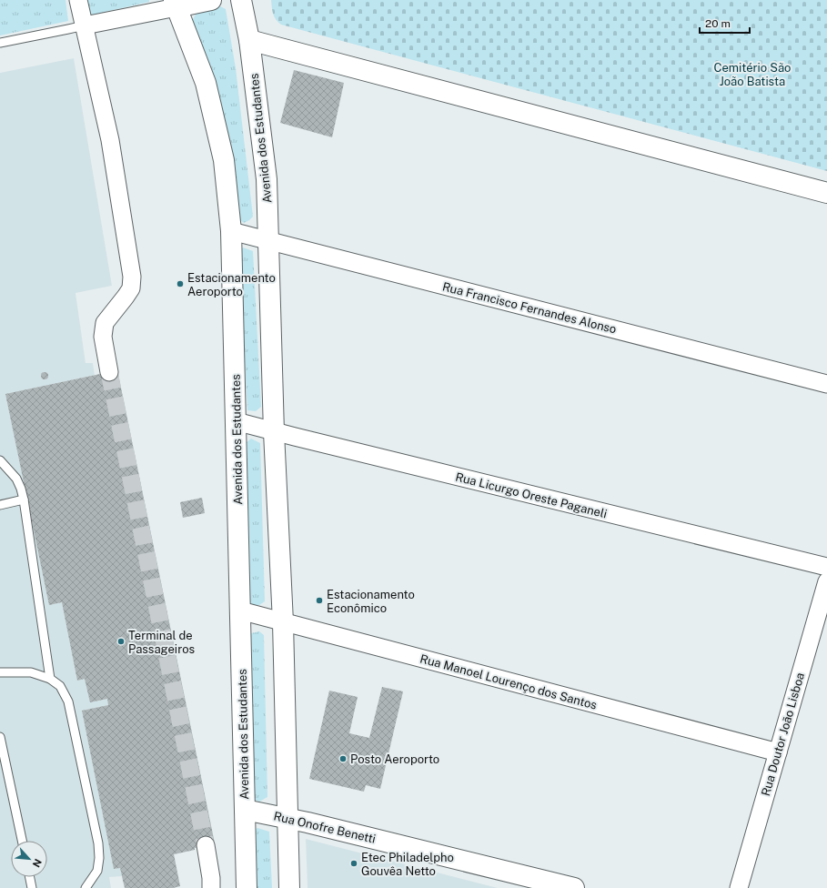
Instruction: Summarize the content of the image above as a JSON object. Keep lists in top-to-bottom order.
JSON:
{
  "streets": {
    "main road": ["Avenida dos Estudantes", "Rua Onofre Benetti"],
    "street": [
      "Rua Francisco Fernandes Alonso",
      "Rua Licurgo Oreste Paganeli",
      "Rua Manoel Lourenço dos Santos",
      "Rua Doutor João Lisboa"
    ]
  },
  "crossings": [
    ["Avenida dos Estudantes", "Rua Francisco Fernandes Alonso"],
    ["Avenida dos Estudantes", "Rua Licurgo Oreste Paganeli"],
    ["Avenida dos Estudantes", "Rua Manoel Lourenço dos Santos"],
    ["Avenida dos Estudantes", "Rua Onofre Benetti"],
    ["Rua Manoel Lourenço dos Santos", "Rua Doutor João Lisboa"]
  ],
  "parks": ["Cemitério São João Batista"],
  "places": [
    "Estacionamento Aeroporto",
    "Estacionamento Econômico",
    "Terminal de Passageiros",
    "Posto Aeroporto",
    "Etec Philadelpho Gouvêa Netto"
  ],
  "scale_bar": "20 m",
  "north": "bottom right"
}
